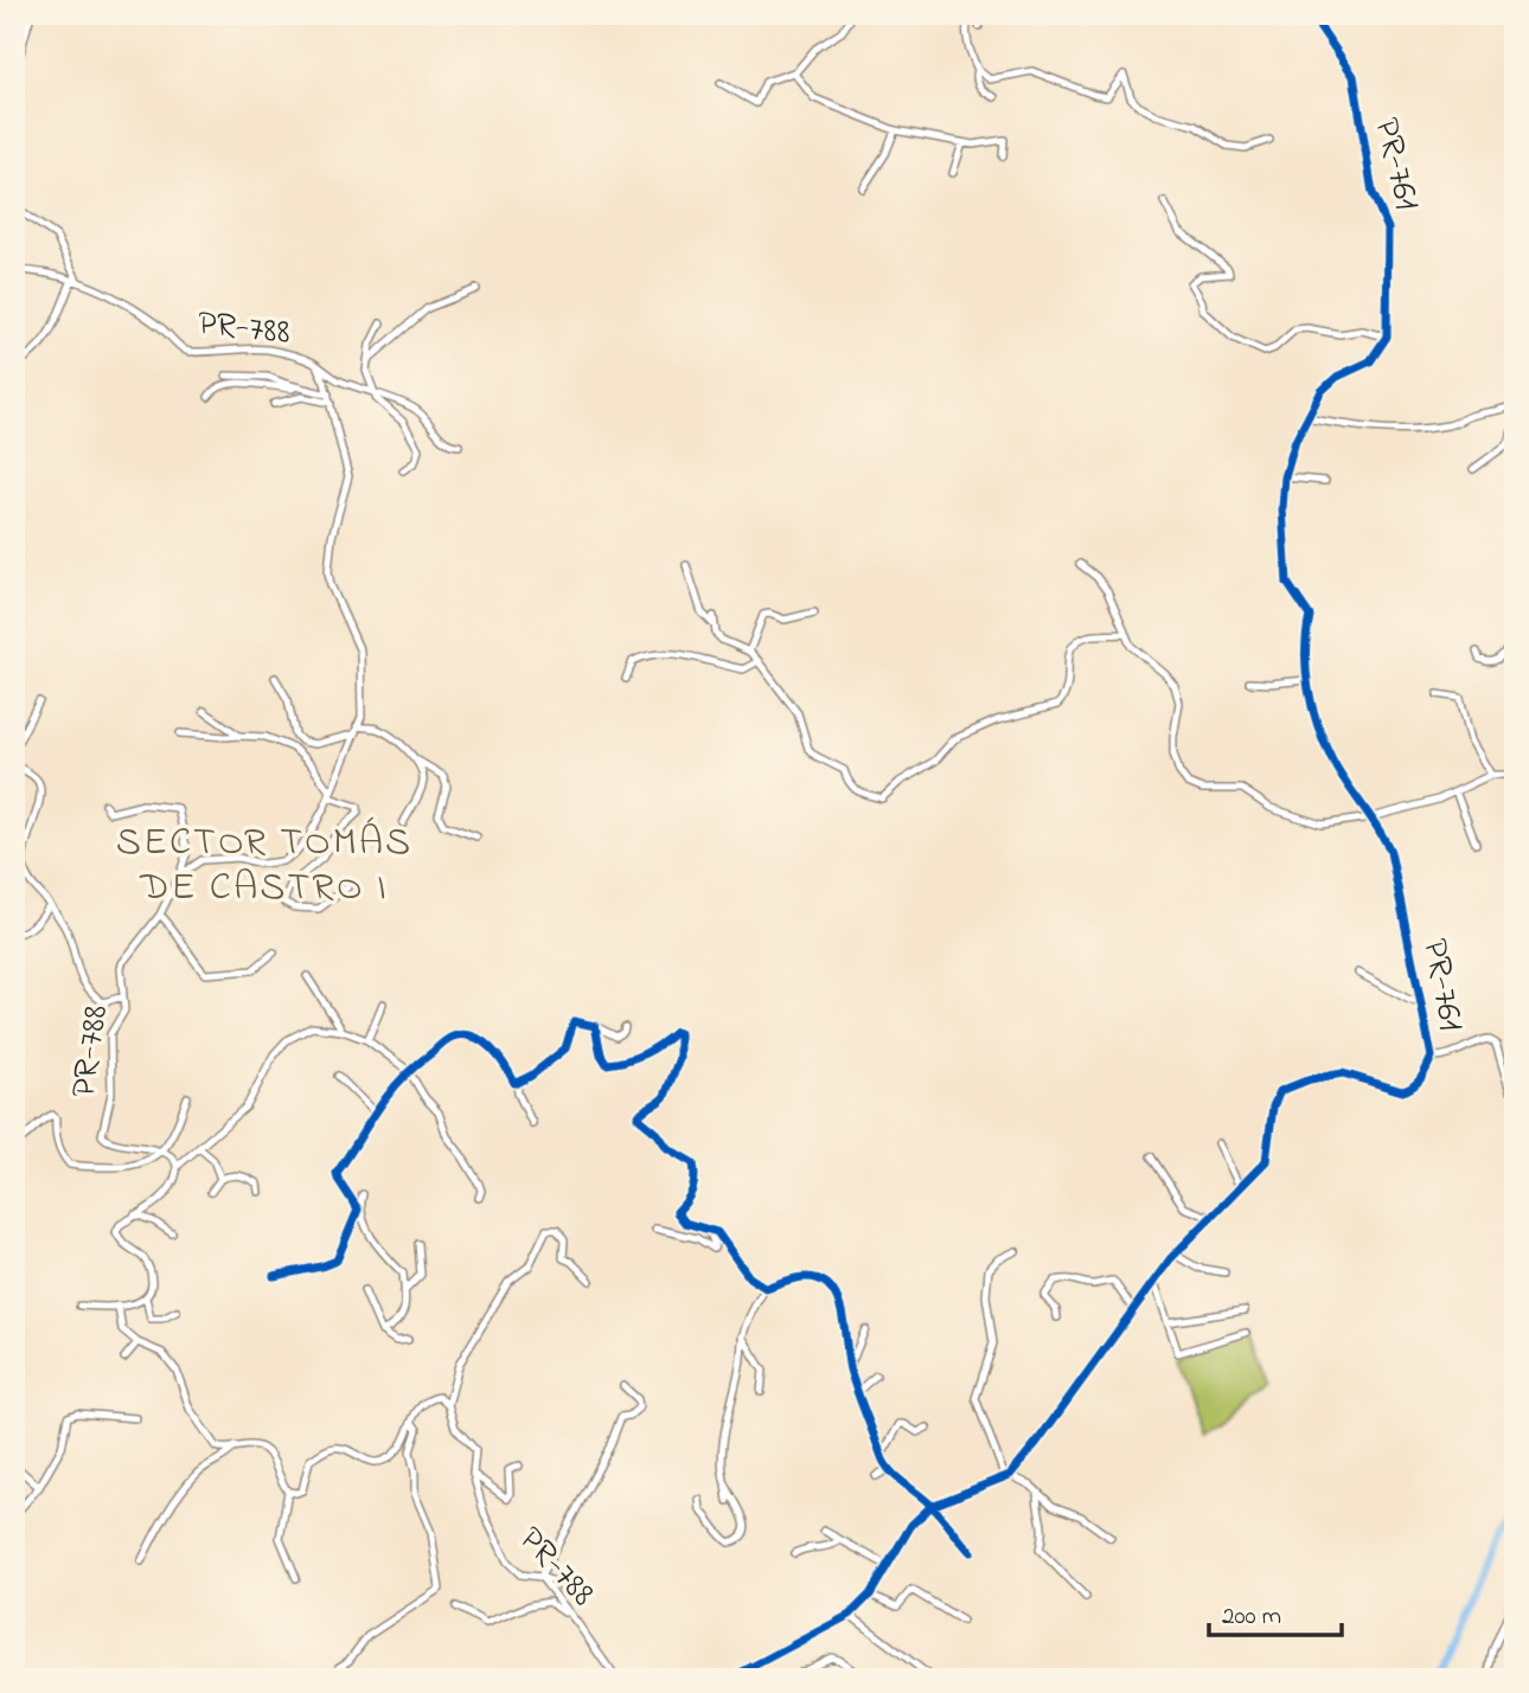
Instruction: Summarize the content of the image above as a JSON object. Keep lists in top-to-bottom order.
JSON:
{
  "streets": {
    "street": ["PR-761", "PR-788"]
  },
  "districts": ["SECTOR TOMÁS DE CASTRO I"],
  "scale_bar": "200 m"
}
